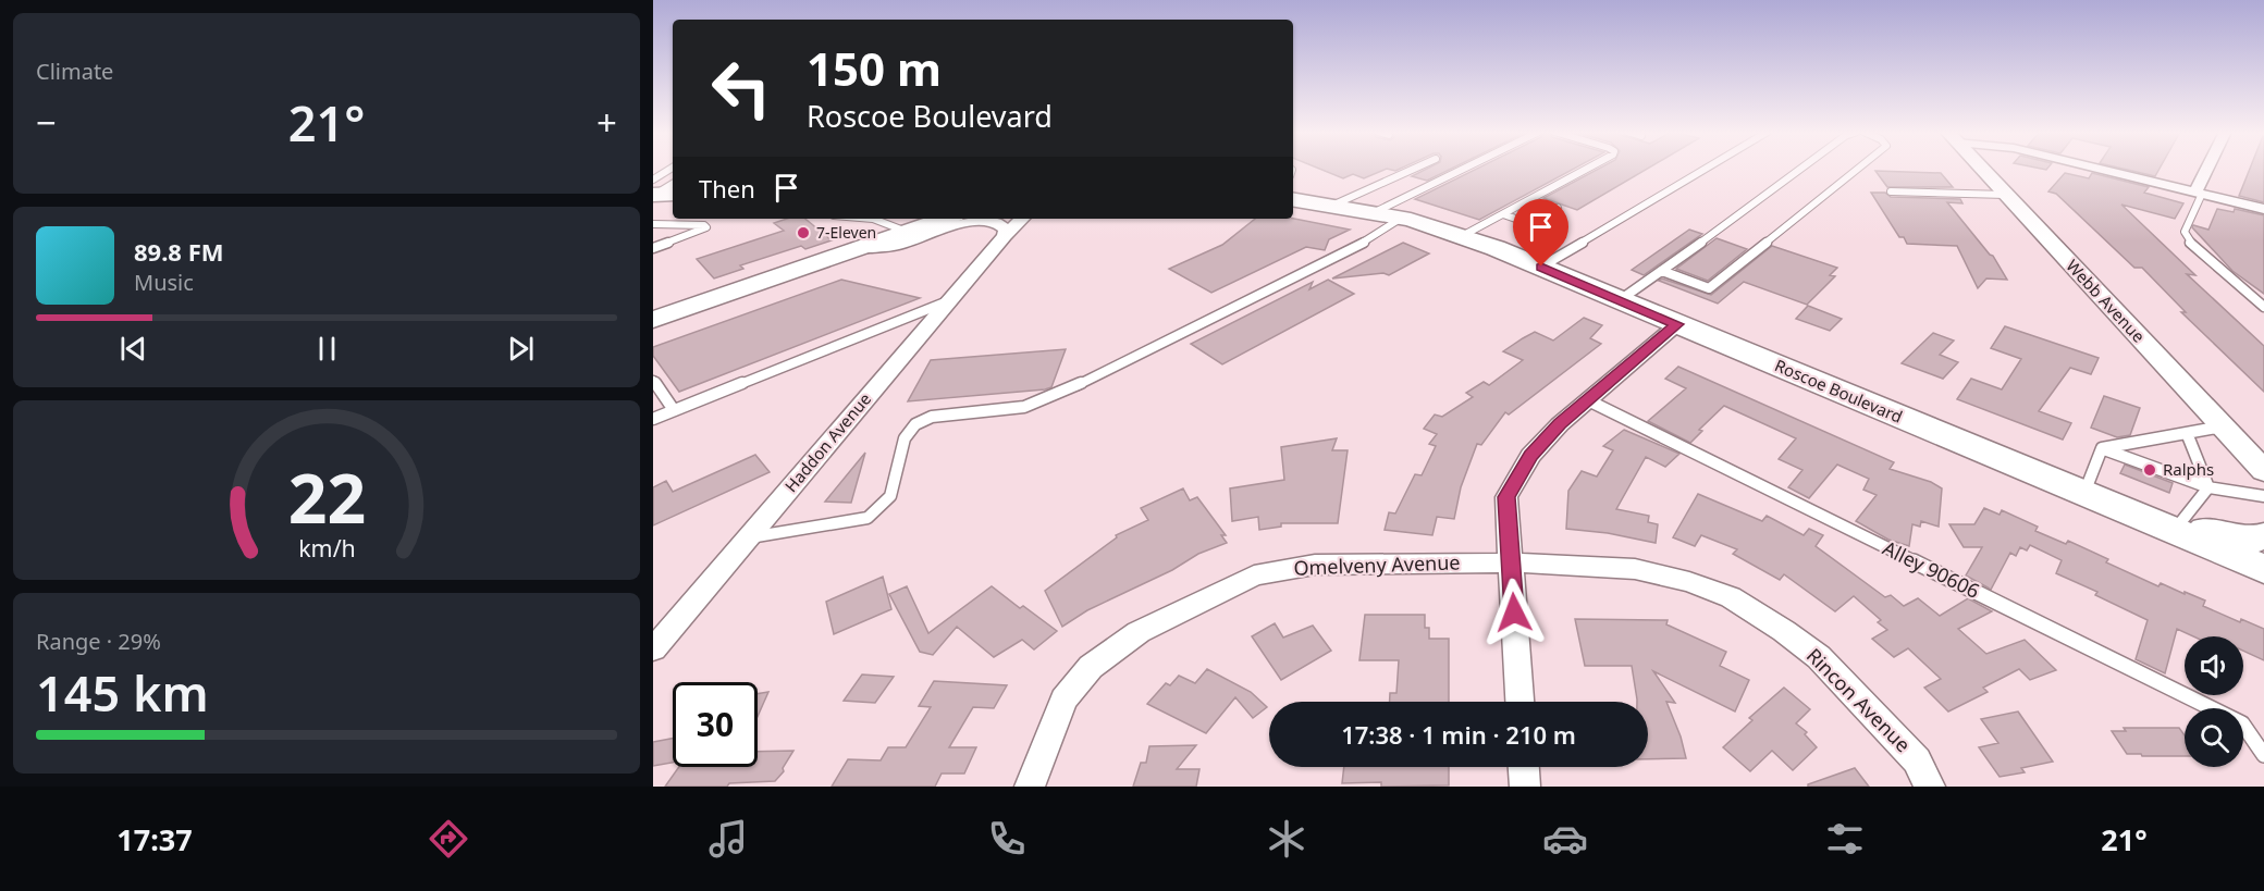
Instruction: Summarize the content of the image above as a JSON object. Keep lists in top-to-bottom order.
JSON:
{
  "streets": {
    "main road": ["Roscoe Boulevard"],
    "street": [
      "Webb Avenue",
      "Haddon Avenue",
      "Omelveny Avenue",
      "Rincon Avenue"
    ],
    "lane": ["Alley 90606"]
  },
  "crossings": [
    ["Omelveny Avenue", "Rincon Avenue"]
  ],
  "places": ["7-Eleven", "Ralphs"],
  "page": {
    "tile": [
      "Climate",
      ["Range · 29%", "145 km"]
    ],
    "turn": ["150 m", "Roscoe Boulevard"],
    "heat": ["−", "21°", "+"],
    "then": "Then",
    "song": ["89.8 FM", "Music"],
    "limit": "30",
    "trip": "17:38 · 1 min · 210 m",
    "tabs": ["17:37", "21°"],
    "gauge": ["22", "km/h"]
  }
}
